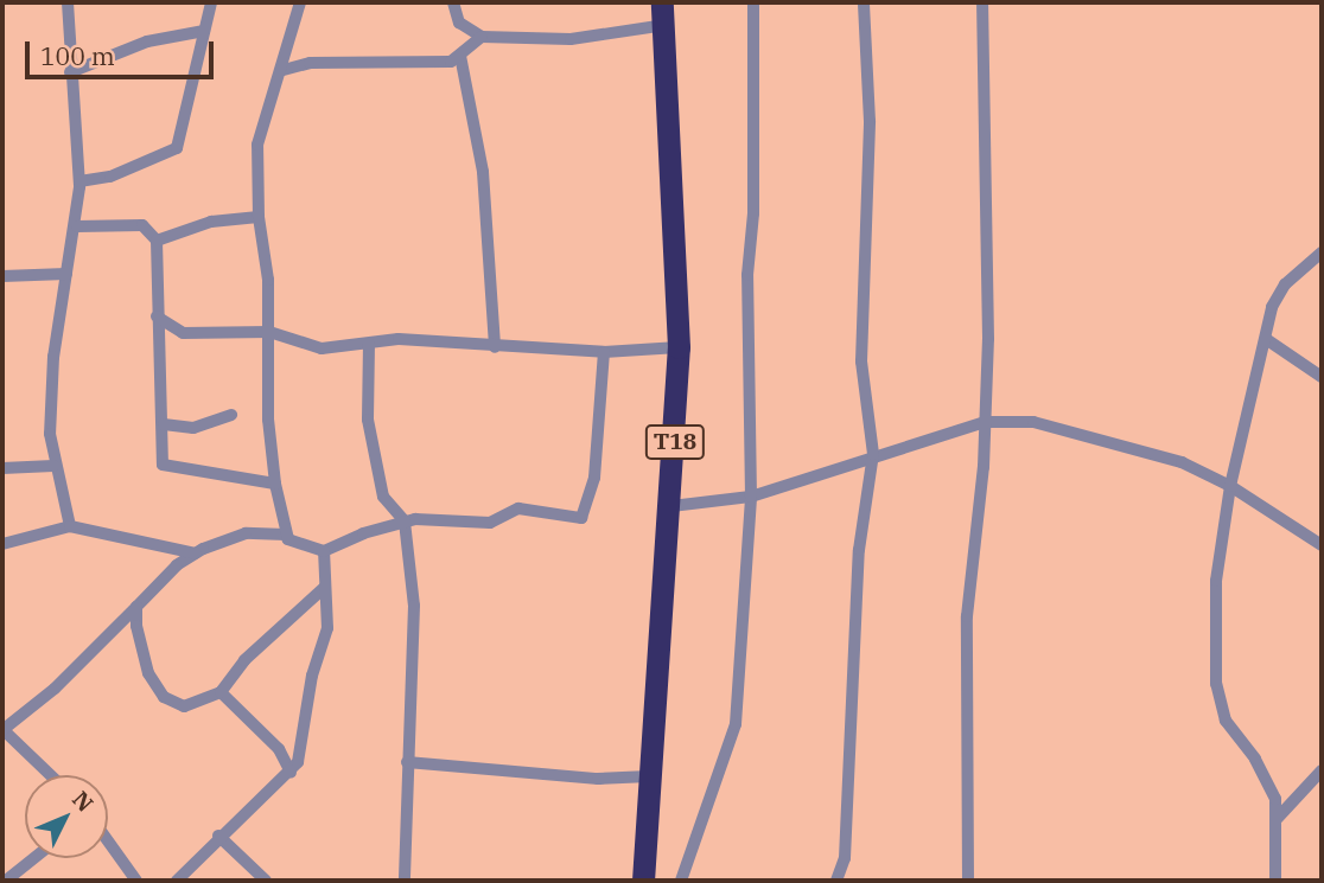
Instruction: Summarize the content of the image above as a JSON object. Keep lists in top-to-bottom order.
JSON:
{
  "streets": {
    "highway": ["T18"]
  },
  "scale_bar": "100 m",
  "north": "top right"
}
